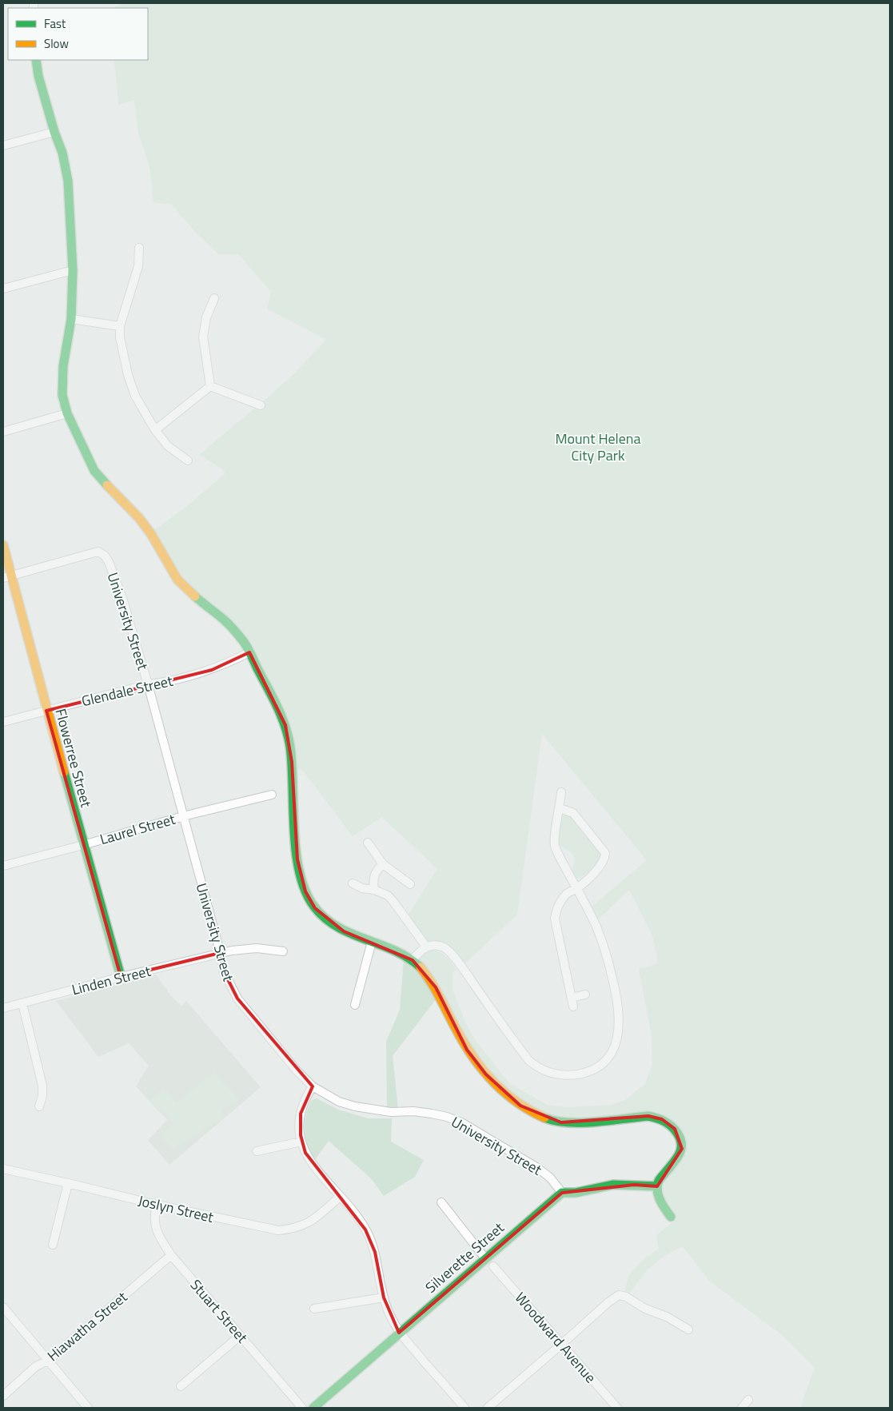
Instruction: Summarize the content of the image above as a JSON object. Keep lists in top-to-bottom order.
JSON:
{
  "streets": {
    "street": [
      "University Street",
      "Glendale Street",
      "Flowerree Street",
      "Laurel Street",
      "Linden Street",
      "Joslyn Street",
      "Silverette Street",
      "Stuart Street",
      "Hiawatha Street",
      "Woodward Avenue"
    ]
  },
  "crossings": [
    ["University Street", "Glendale Street"],
    ["University Street", "Flowerree Street"],
    ["University Street", "Laurel Street"],
    ["University Street", "Linden Street"],
    ["University Street", "Silverette Street"],
    ["Glendale Street", "Flowerree Street"],
    ["Flowerree Street", "Laurel Street"],
    ["Flowerree Street", "Linden Street"],
    ["Joslyn Street", "Stuart Street"],
    ["Stuart Street", "Hiawatha Street"]
  ],
  "parks": ["Mount Helena City Park"],
  "legend": ["Fast", "Slow"]
}
